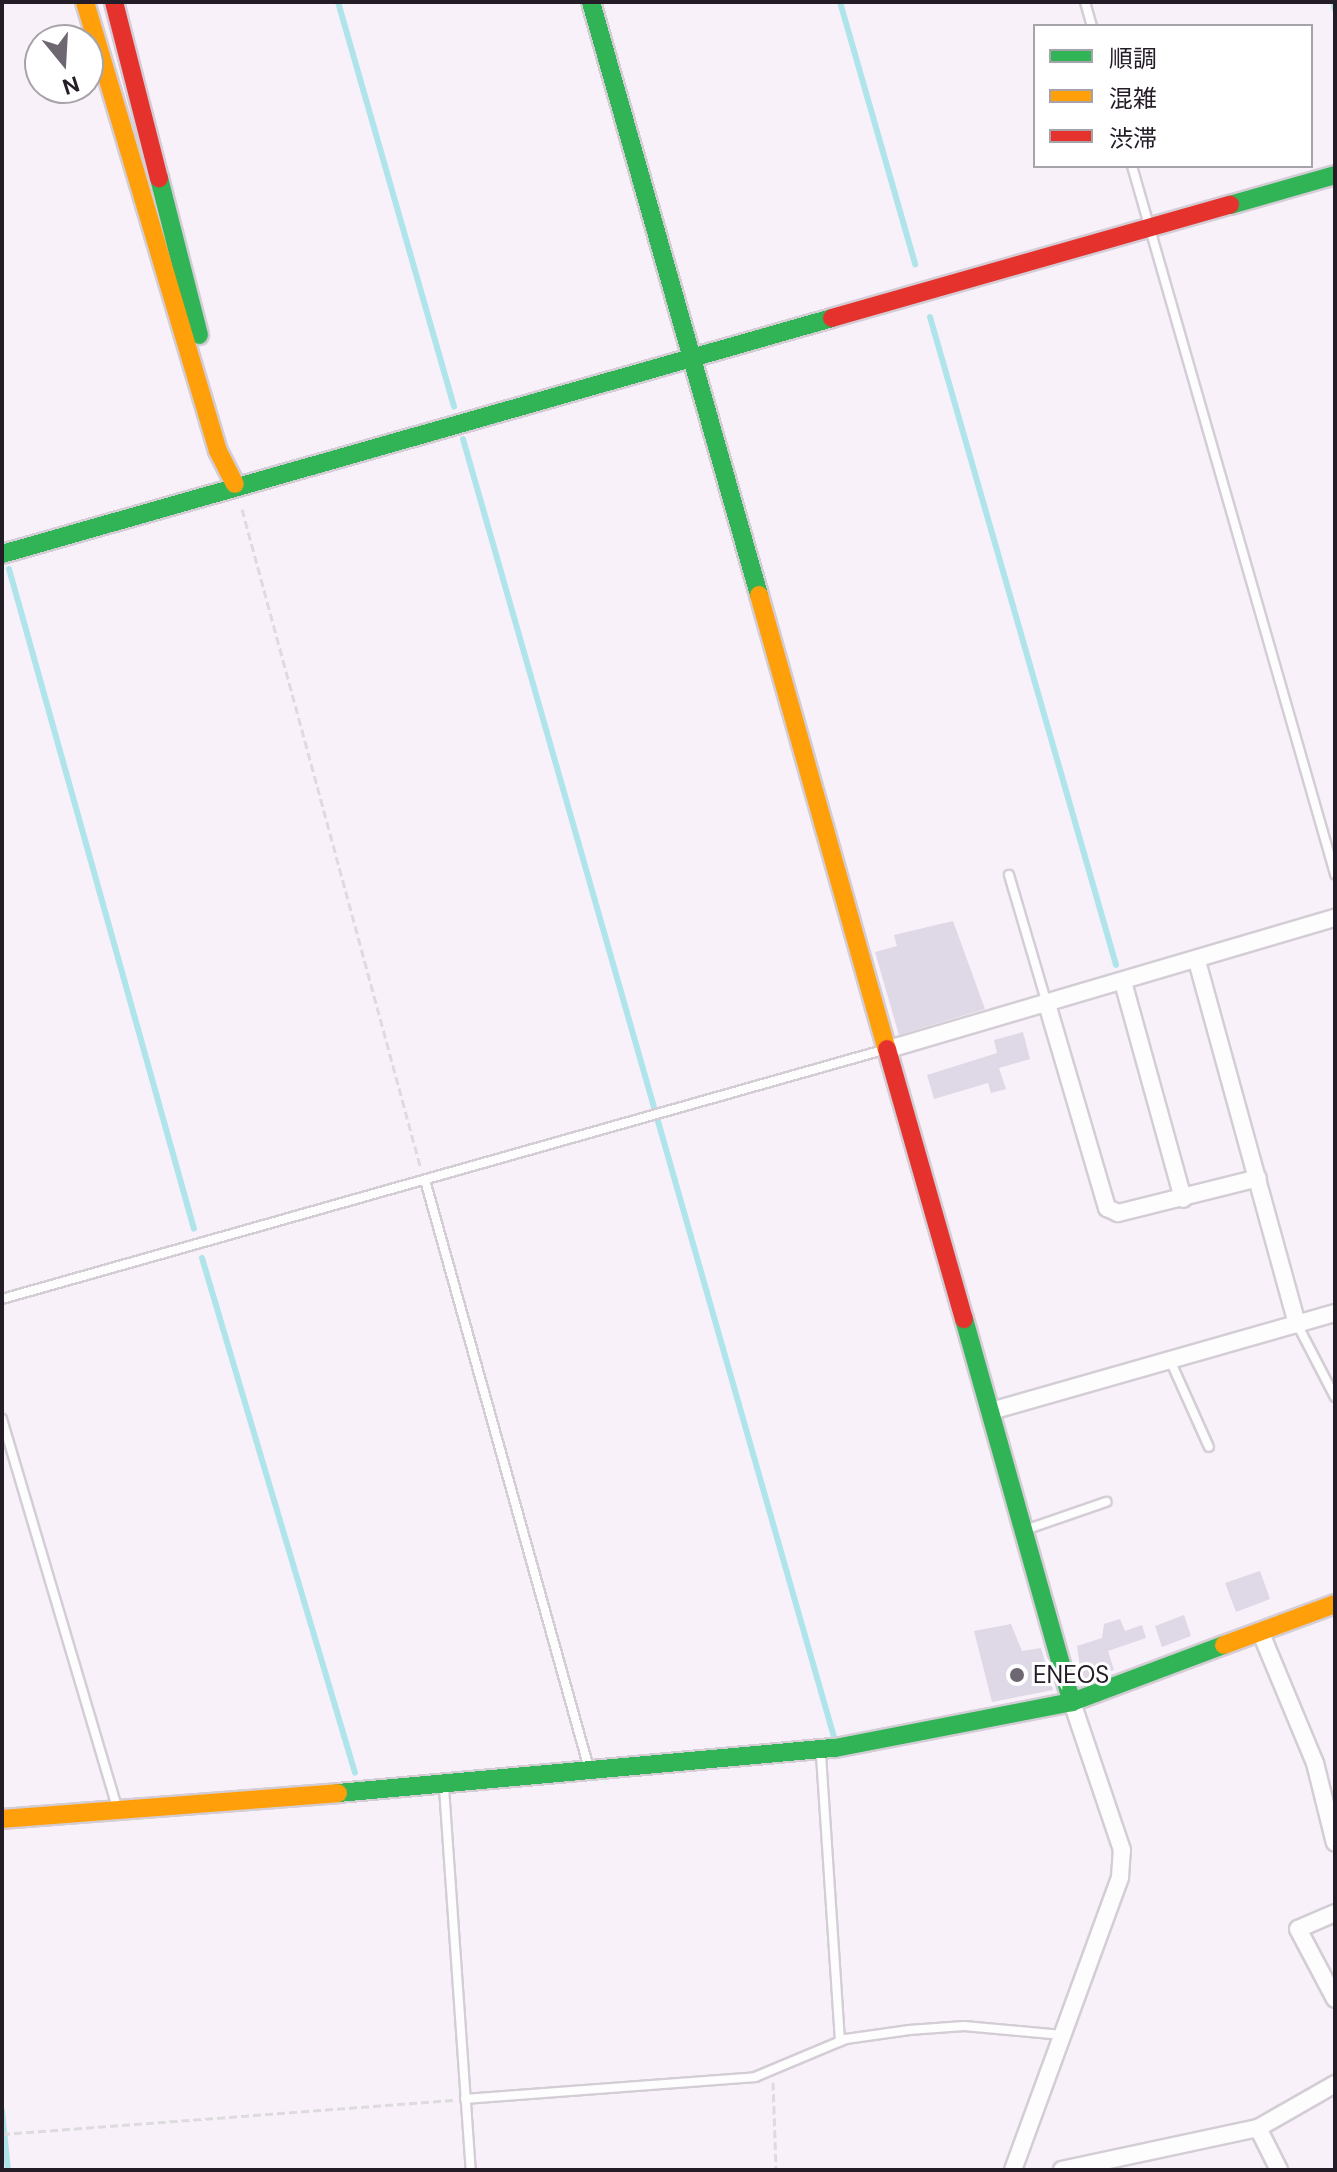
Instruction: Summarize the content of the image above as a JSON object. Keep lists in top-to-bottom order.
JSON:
{
  "places": ["ENEOS"],
  "legend": ["順調", "混雑", "渋滞"],
  "north": "bottom"
}
